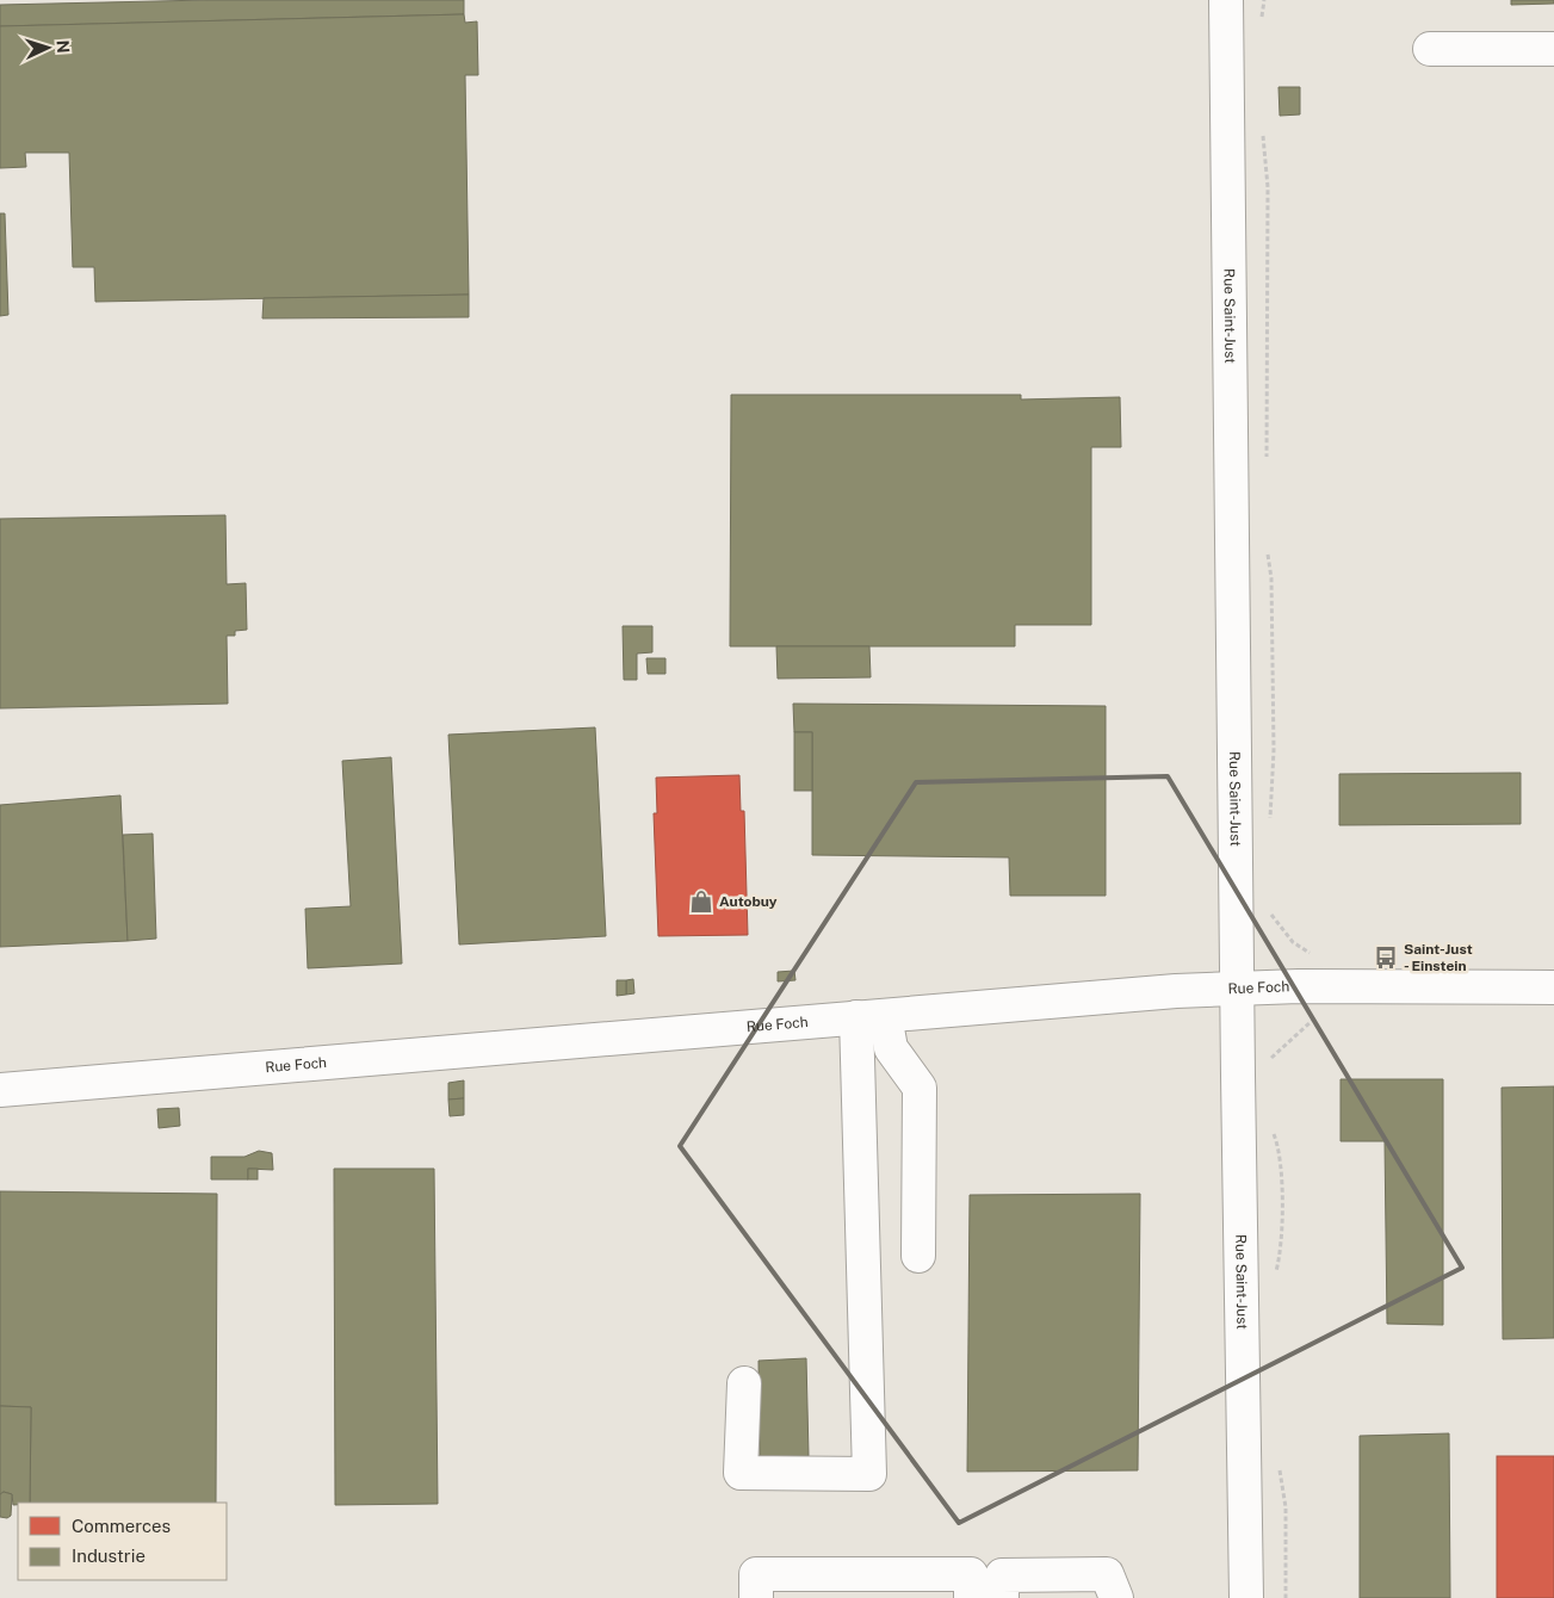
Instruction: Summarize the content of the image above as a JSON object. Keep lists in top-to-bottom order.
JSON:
{
  "streets": {
    "street": ["Rue Saint-Just", "Rue Foch"]
  },
  "crossings": [
    ["Rue Saint-Just", "Rue Foch"]
  ],
  "places": {
    "shop": ["Autobuy"],
    "bus stop": ["Saint-Just - Einstein"]
  },
  "legend": ["Commerces", "Industrie"],
  "north": "right"
}
